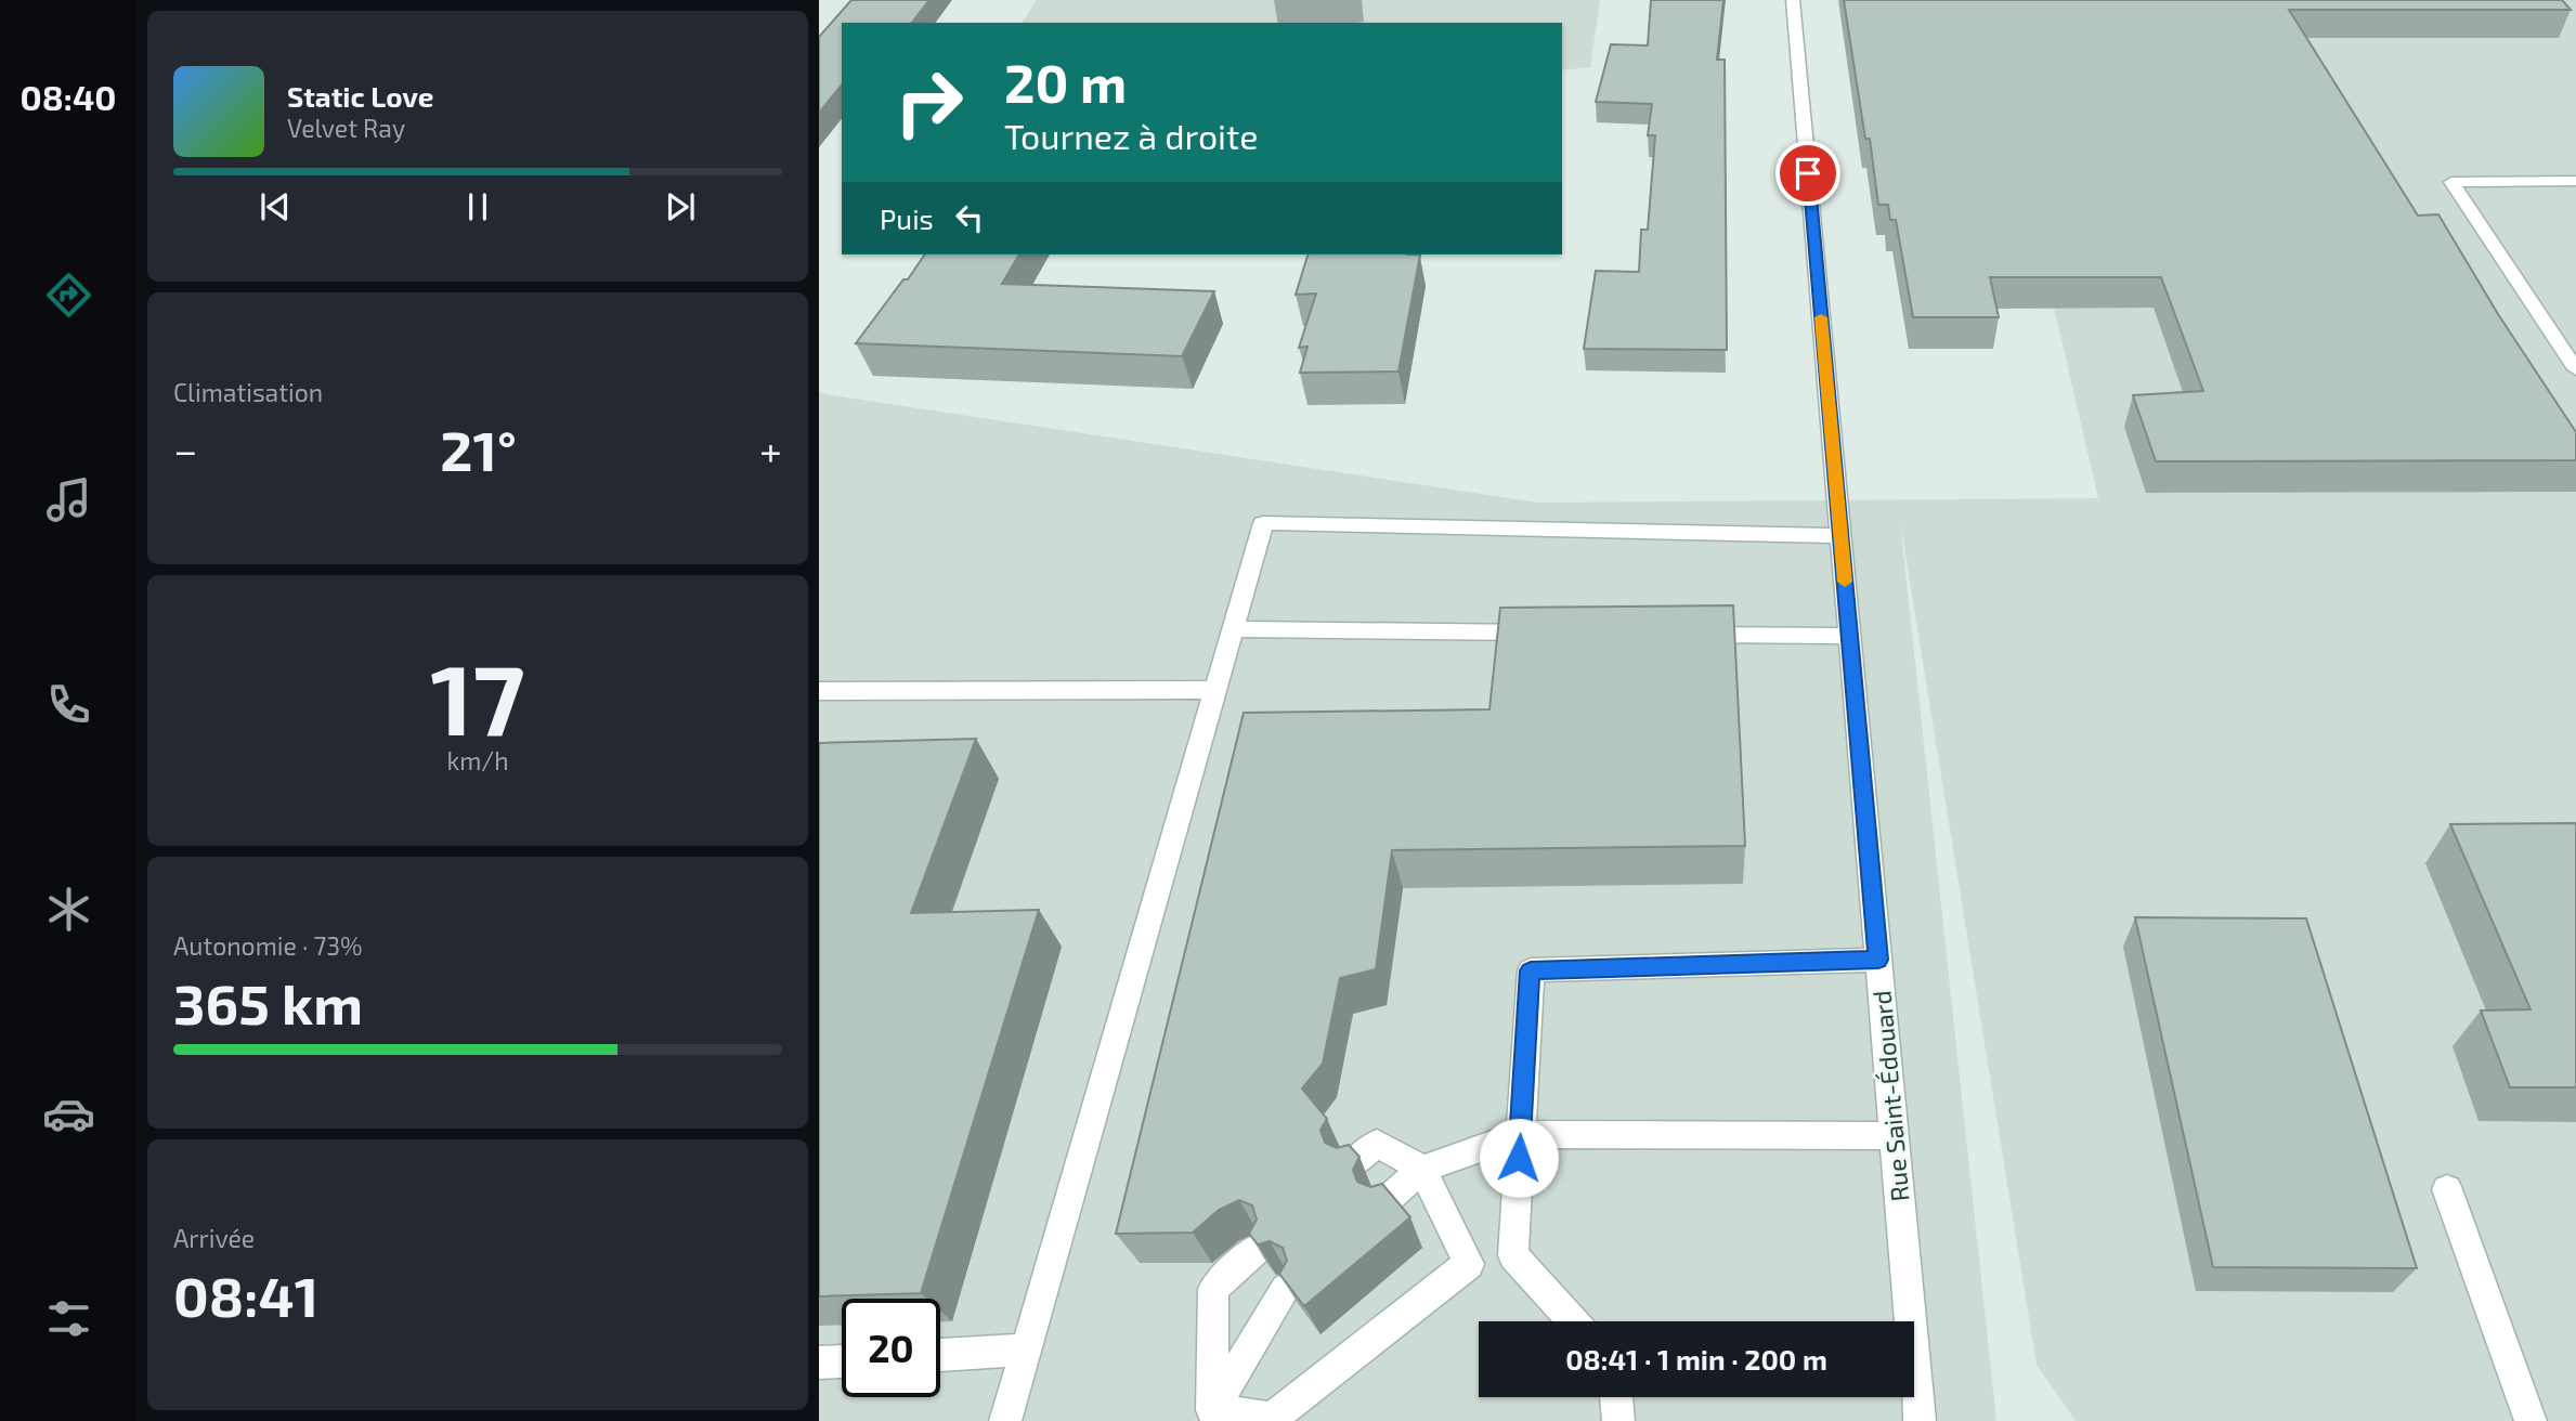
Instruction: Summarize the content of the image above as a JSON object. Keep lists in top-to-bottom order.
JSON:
{
  "streets": {
    "street": ["Rue Saint-Édouard"]
  },
  "page": {
    "tabs": "08:40",
    "turn": ["20 m", "Tournez à droite"],
    "song": ["Static Love", "Velvet Ray"],
    "then": "Puis",
    "tile": [
      "Climatisation",
      ["17", "km/h"],
      ["Autonomie · 73%", "365 km"],
      ["Arrivée", "08:41"]
    ],
    "heat": ["−", "21°", "+"],
    "limit": "20",
    "trip": "08:41 · 1 min · 200 m"
  }
}
